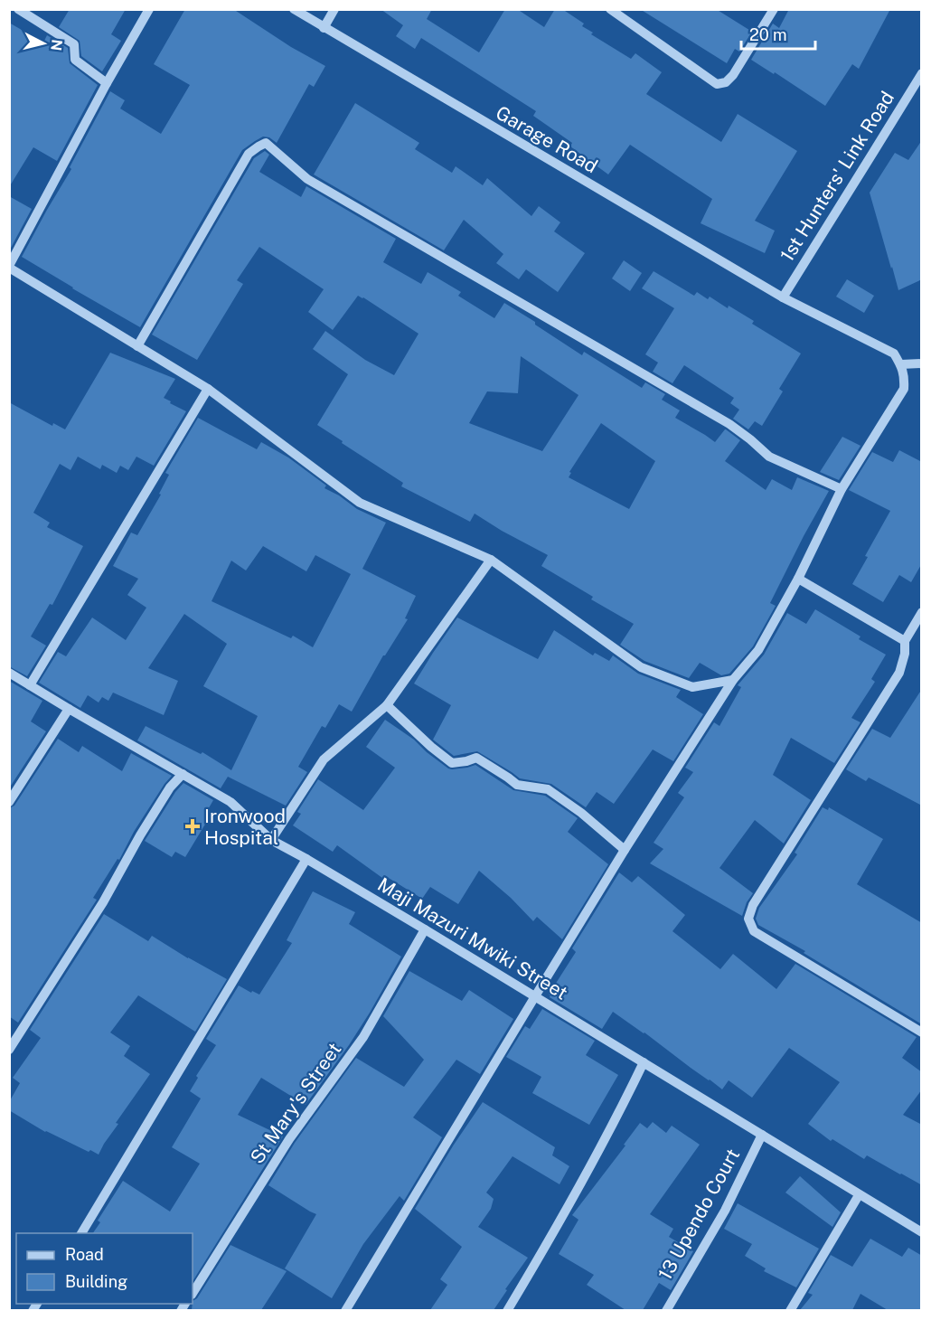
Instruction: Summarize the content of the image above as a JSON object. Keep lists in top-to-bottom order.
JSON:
{
  "streets": {
    "street": [
      "Garage Road",
      "1st Hunters' Link Road",
      "Maji Mazuri Mwiki Street",
      "St Mary's Street",
      "13 Upendo Court"
    ]
  },
  "crossings": [
    ["Garage Road", "1st Hunters' Link Road"],
    ["Maji Mazuri Mwiki Street", "St Mary's Street"],
    ["Maji Mazuri Mwiki Street", "13 Upendo Court"]
  ],
  "places": {
    "health": ["Ironwood Hospital"]
  },
  "legend": ["Road", "Building"],
  "scale_bar": "20 m",
  "north": "right"
}
